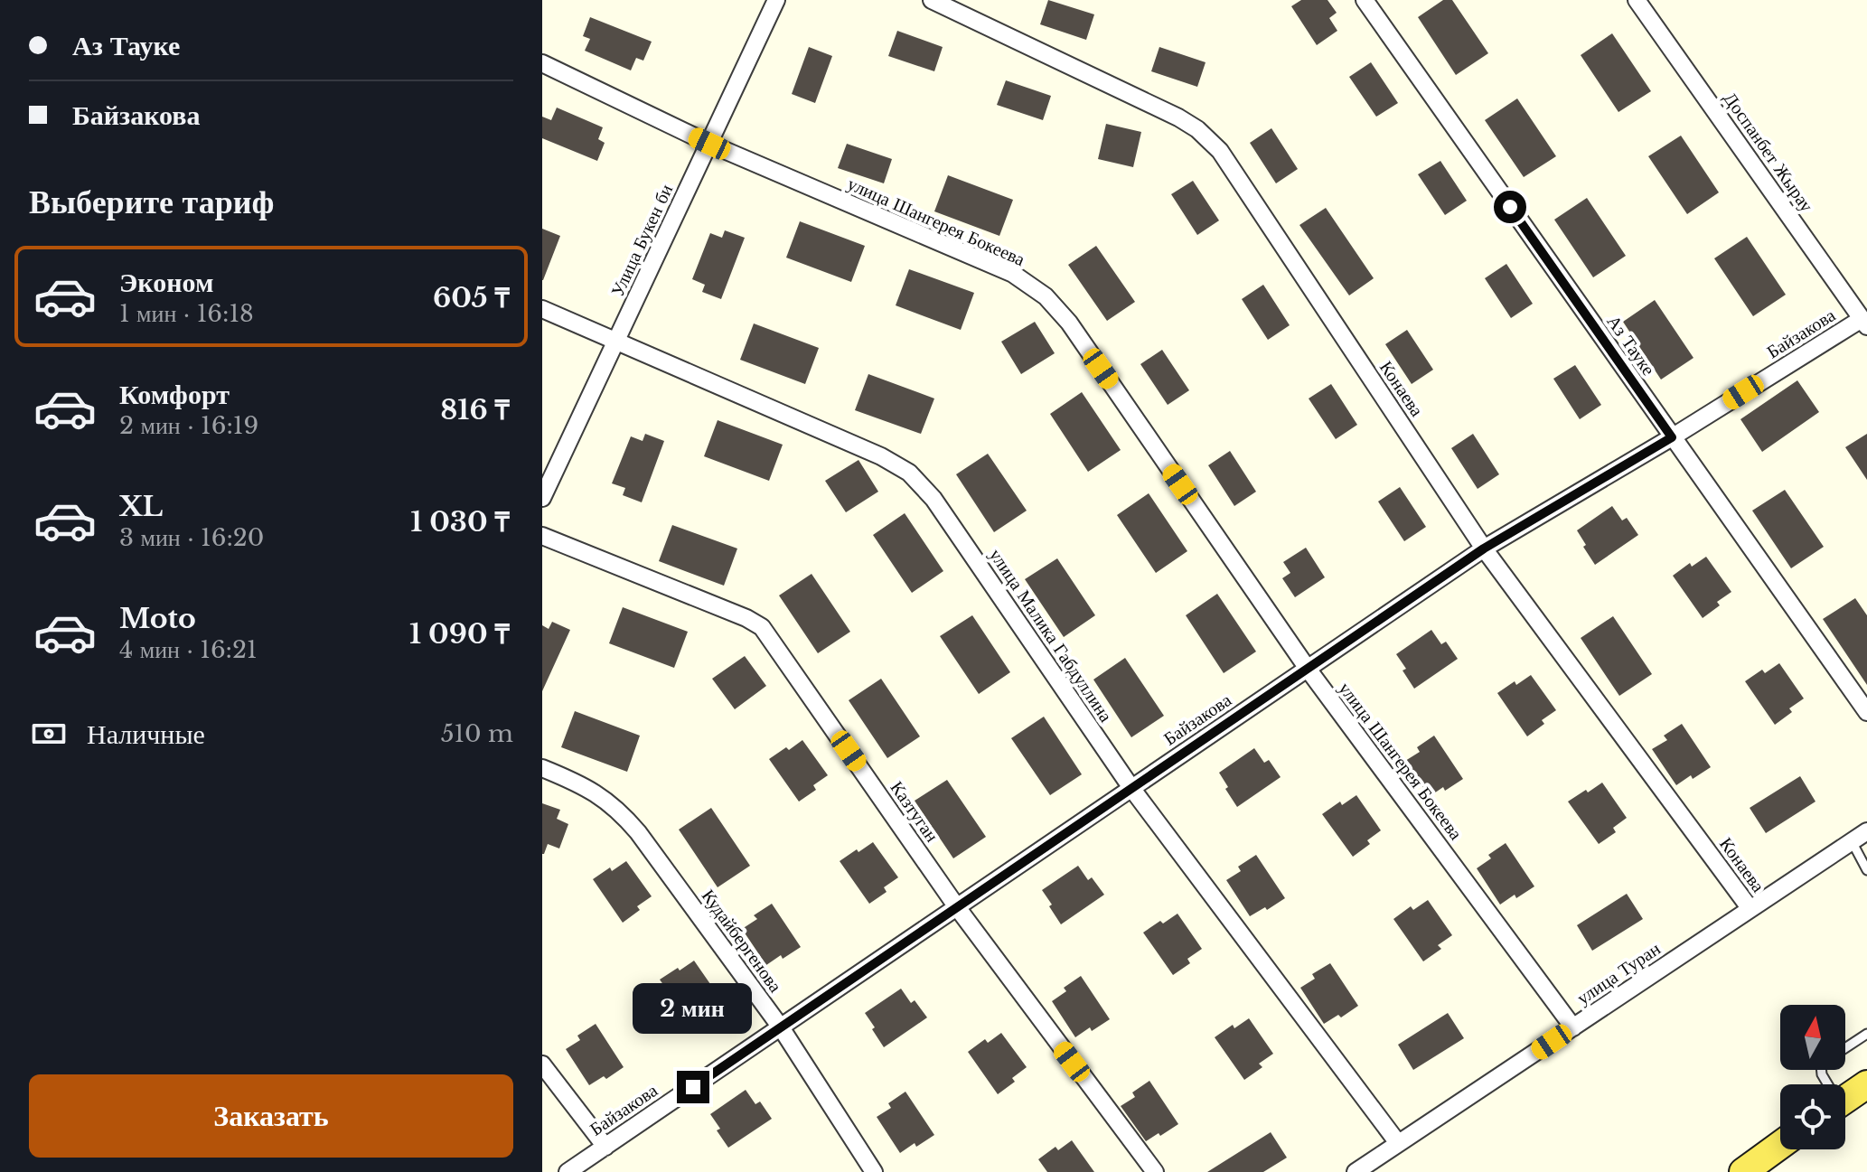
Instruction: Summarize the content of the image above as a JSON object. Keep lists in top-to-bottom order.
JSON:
{
  "streets": {
    "street": [
      "Доспанбет Жырау",
      "улица Шангерея Бокеева",
      "Улица Букен би",
      "Байзакова",
      "Аз Тауке",
      "Конаева",
      "улица Малика Габдуллина",
      "Казтуган",
      "Кудайбергенова",
      "улица Туран"
    ]
  },
  "crossings": [
    ["Доспанбет Жырау", "Байзакова"],
    ["улица Шангерея Бокеева", "Улица Букен би"],
    ["улица Шангерея Бокеева", "Байзакова"],
    ["улица Шангерея Бокеева", "улица Туран"],
    ["Улица Букен би", "улица Малика Габдуллина"],
    ["Байзакова", "Аз Тауке"],
    ["Байзакова", "Конаева"],
    ["Байзакова", "улица Малика Габдуллина"],
    ["Байзакова", "Казтуган"],
    ["Байзакова", "Кудайбергенова"],
    ["Конаева", "улица Туран"],
    ["улица Малика Габдуллина", "улица Туран"]
  ],
  "north": "top",
  "page": {
    "banner": ["Аз Тауке", "Байзакова"],
    "heading": "Выберите тариф",
    "list": [
      {
        "name": "Эконом",
        "note": "1 мин · 16:18",
        "value": "605 ₸"
      },
      {
        "name": "Комфорт",
        "note": "2 мин · 16:19",
        "value": "816 ₸"
      },
      {
        "name": "XL",
        "note": "3 мин · 16:20",
        "value": "1 030 ₸"
      },
      {
        "name": "Moto",
        "note": "4 мин · 16:21",
        "value": "1 090 ₸"
      }
    ],
    "pay": ["Наличные", "510 m"],
    "bubble": "2 мин",
    "buttons": "Заказать"
  }
}
